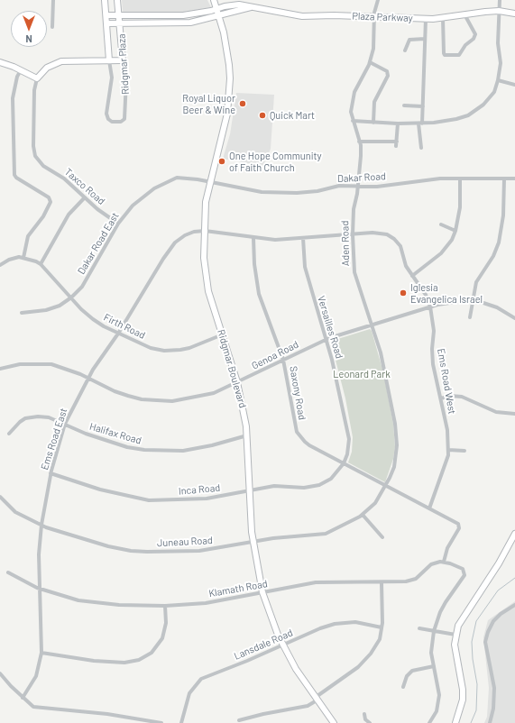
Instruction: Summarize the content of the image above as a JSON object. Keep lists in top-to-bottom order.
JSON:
{
  "streets": {
    "street": [
      "Plaza Parkway",
      "Ridgmar Plaza",
      "Dakar Road",
      "Taxco Road",
      "Dakar Road East",
      "Aden Road",
      "Firth Road",
      "Versailles Road",
      "Genoa Road",
      "Ridgmar Boulevard",
      "Ems Road West",
      "Saxony Road",
      "Halifax Road",
      "Ems Road East",
      "Inca Road",
      "Juneau Road",
      "Klamath Road",
      "Lansdale Road"
    ]
  },
  "crossings": [
    ["Plaza Parkway", "Ridgmar Plaza"],
    ["Plaza Parkway", "Aden Road"],
    ["Plaza Parkway", "Ridgmar Boulevard"],
    ["Dakar Road", "Dakar Road East"],
    ["Dakar Road", "Aden Road"],
    ["Dakar Road", "Ridgmar Boulevard"],
    ["Taxco Road", "Dakar Road East"],
    ["Dakar Road East", "Firth Road"],
    ["Dakar Road East", "Ridgmar Boulevard"],
    ["Aden Road", "Genoa Road"],
    ["Aden Road", "Ems Road West"],
    ["Aden Road", "Saxony Road"],
    ["Aden Road", "Juneau Road"],
    ["Firth Road", "Ridgmar Boulevard"],
    ["Firth Road", "Ems Road East"],
    ["Versailles Road", "Genoa Road"],
    ["Versailles Road", "Ems Road West"],
    ["Versailles Road", "Saxony Road"],
    ["Versailles Road", "Inca Road"],
    ["Genoa Road", "Ridgmar Boulevard"],
    ["Genoa Road", "Ems Road West"],
    ["Genoa Road", "Saxony Road"],
    ["Genoa Road", "Ems Road East"],
    ["Ridgmar Boulevard", "Ems Road West"],
    ["Ridgmar Boulevard", "Halifax Road"],
    ["Ridgmar Boulevard", "Ems Road East"],
    ["Ridgmar Boulevard", "Inca Road"],
    ["Ridgmar Boulevard", "Juneau Road"],
    ["Ridgmar Boulevard", "Klamath Road"],
    ["Ridgmar Boulevard", "Lansdale Road"],
    ["Ems Road West", "Saxony Road"],
    ["Ems Road West", "Ems Road East"],
    ["Saxony Road", "Inca Road"],
    ["Saxony Road", "Juneau Road"],
    ["Saxony Road", "Klamath Road"],
    ["Halifax Road", "Ems Road East"],
    ["Ems Road East", "Inca Road"],
    ["Ems Road East", "Juneau Road"],
    ["Ems Road East", "Klamath Road"]
  ],
  "parks": ["Leonard Park"],
  "places": [
    "Royal Liquor Beer & Wine",
    "Quick Mart",
    "One Hope Community of Faith Church",
    "Iglesia Evangelica Israel"
  ],
  "north": "bottom"
}
